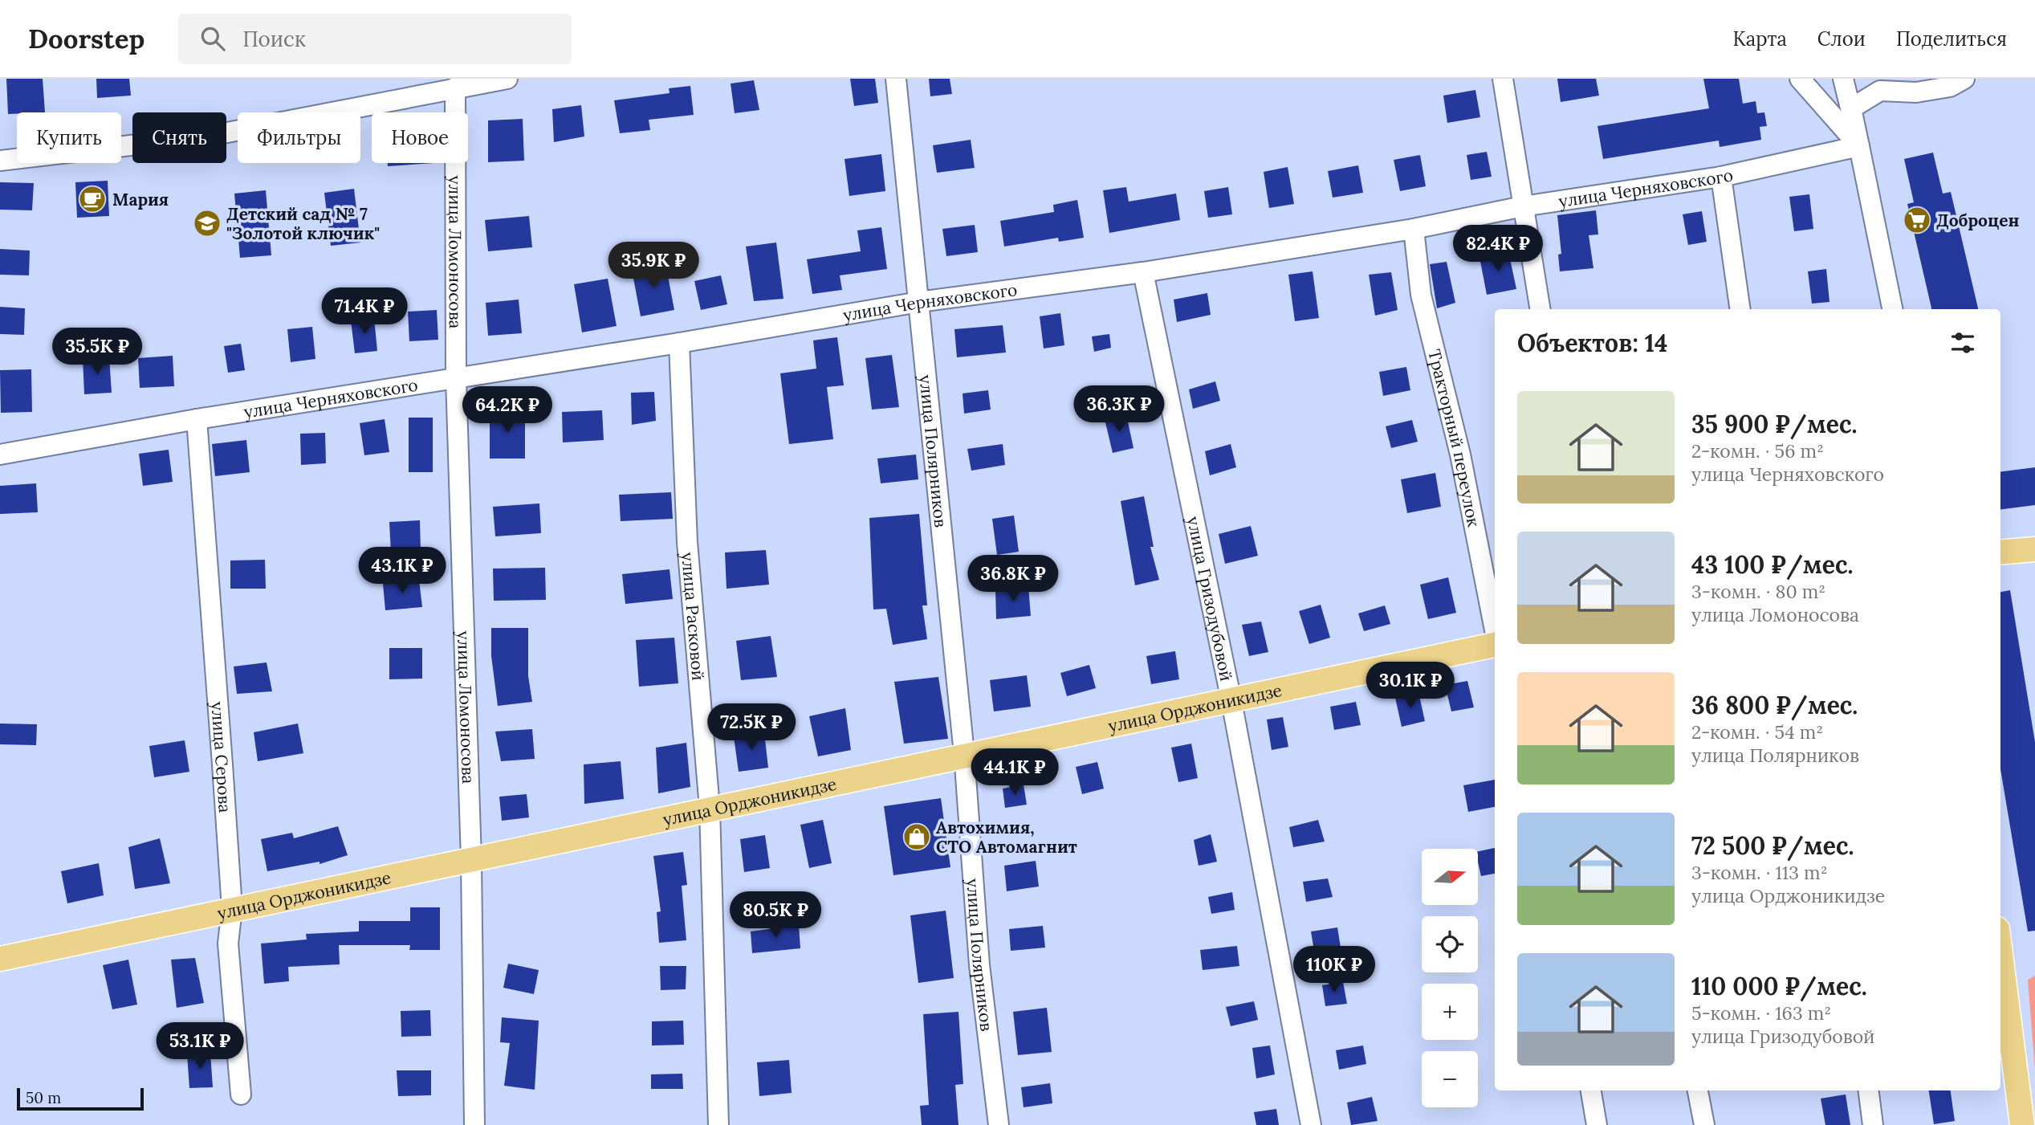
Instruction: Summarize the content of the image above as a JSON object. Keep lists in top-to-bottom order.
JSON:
{
  "streets": {
    "main road": ["улица Орджоникидзе"],
    "street": [
      "улица Черняховского",
      "улица Ломоносова",
      "Тракторный переулок",
      "улица Полярников",
      "улица Гризодубовой",
      "улица Расковой",
      "улица Серова"
    ]
  },
  "crossings": [
    ["улица Черняховского", "улица Ломоносова"],
    ["улица Черняховского", "Тракторный переулок"],
    ["улица Черняховского", "улица Полярников"],
    ["улица Черняховского", "улица Гризодубовой"],
    ["улица Черняховского", "улица Расковой"],
    ["улица Черняховского", "улица Серова"],
    ["улица Ломоносова", "улица Орджоникидзе"],
    ["улица Полярников", "улица Орджоникидзе"],
    ["улица Гризодубовой", "улица Орджоникидзе"],
    ["улица Расковой", "улица Орджоникидзе"],
    ["улица Орджоникидзе", "улица Серова"]
  ],
  "places": {
    "cafe": ["Мария"],
    "supermarket": ["Доброцен"],
    "school or university": ["Детский сад № 7 \"Золотой ключик\""],
    "shop": ["Автохимия, СТО Автомагнит"]
  },
  "scale_bar": "50 m",
  "north": "right",
  "page": {
    "header": "Doorstep",
    "search": "Поиск",
    "nav": ["Карта", "Слои", "Поделиться"],
    "chip": [
      "Купить",
      "Снять",
      "Фильтры",
      "Новое"
    ],
    "price": [
      "82.4K ₽",
      "35.9K ₽",
      "71.4K ₽",
      "35.5K ₽",
      "36.3K ₽",
      "64.2K ₽",
      "43.1K ₽",
      "36.8K ₽",
      "30.1K ₽",
      "72.5K ₽",
      "44.1K ₽",
      "80.5K ₽",
      "110K ₽",
      "53.1K ₽"
    ],
    "heading": "Объектов: 14",
    "list": [
      {
        "name": "35 900 ₽/мес.",
        "note": "2-комн. · 56 m² · улица Черняховского"
      },
      {
        "name": "43 100 ₽/мес.",
        "note": "3-комн. · 80 m² · улица Ломоносова"
      },
      {
        "name": "36 800 ₽/мес.",
        "note": "2-комн. · 54 m² · улица Полярников"
      },
      {
        "name": "72 500 ₽/мес.",
        "note": "3-комн. · 113 m² · улица Орджоникидзе"
      },
      {
        "name": "110 000 ₽/мес.",
        "note": "5-комн. · 163 m² · улица Гризодубовой"
      }
    ],
    "map_buttons": ["+", "−"],
    "scale": "50 m"
  }
}
